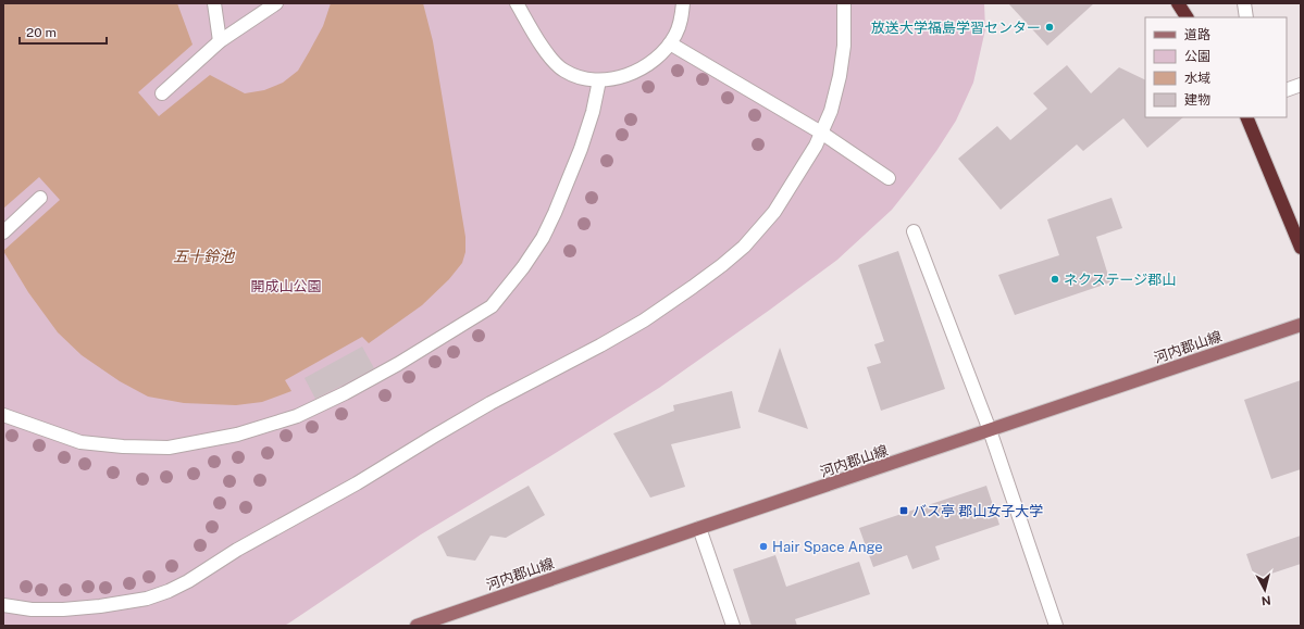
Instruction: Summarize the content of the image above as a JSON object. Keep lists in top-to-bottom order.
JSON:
{
  "streets": {
    "main road": ["河内郡山線"]
  },
  "water": ["五十鈴池"],
  "parks": ["開成山公園"],
  "places": {
    "other": ["放送大学福島学習センター", "ネクステージ郡山", "Hair Space Ange"],
    "transit": ["バス亭 郡山女子大学"]
  },
  "legend": [
    "道路",
    "公園",
    "水域",
    "建物"
  ],
  "scale_bar": "20 m",
  "north": "bottom"
}
